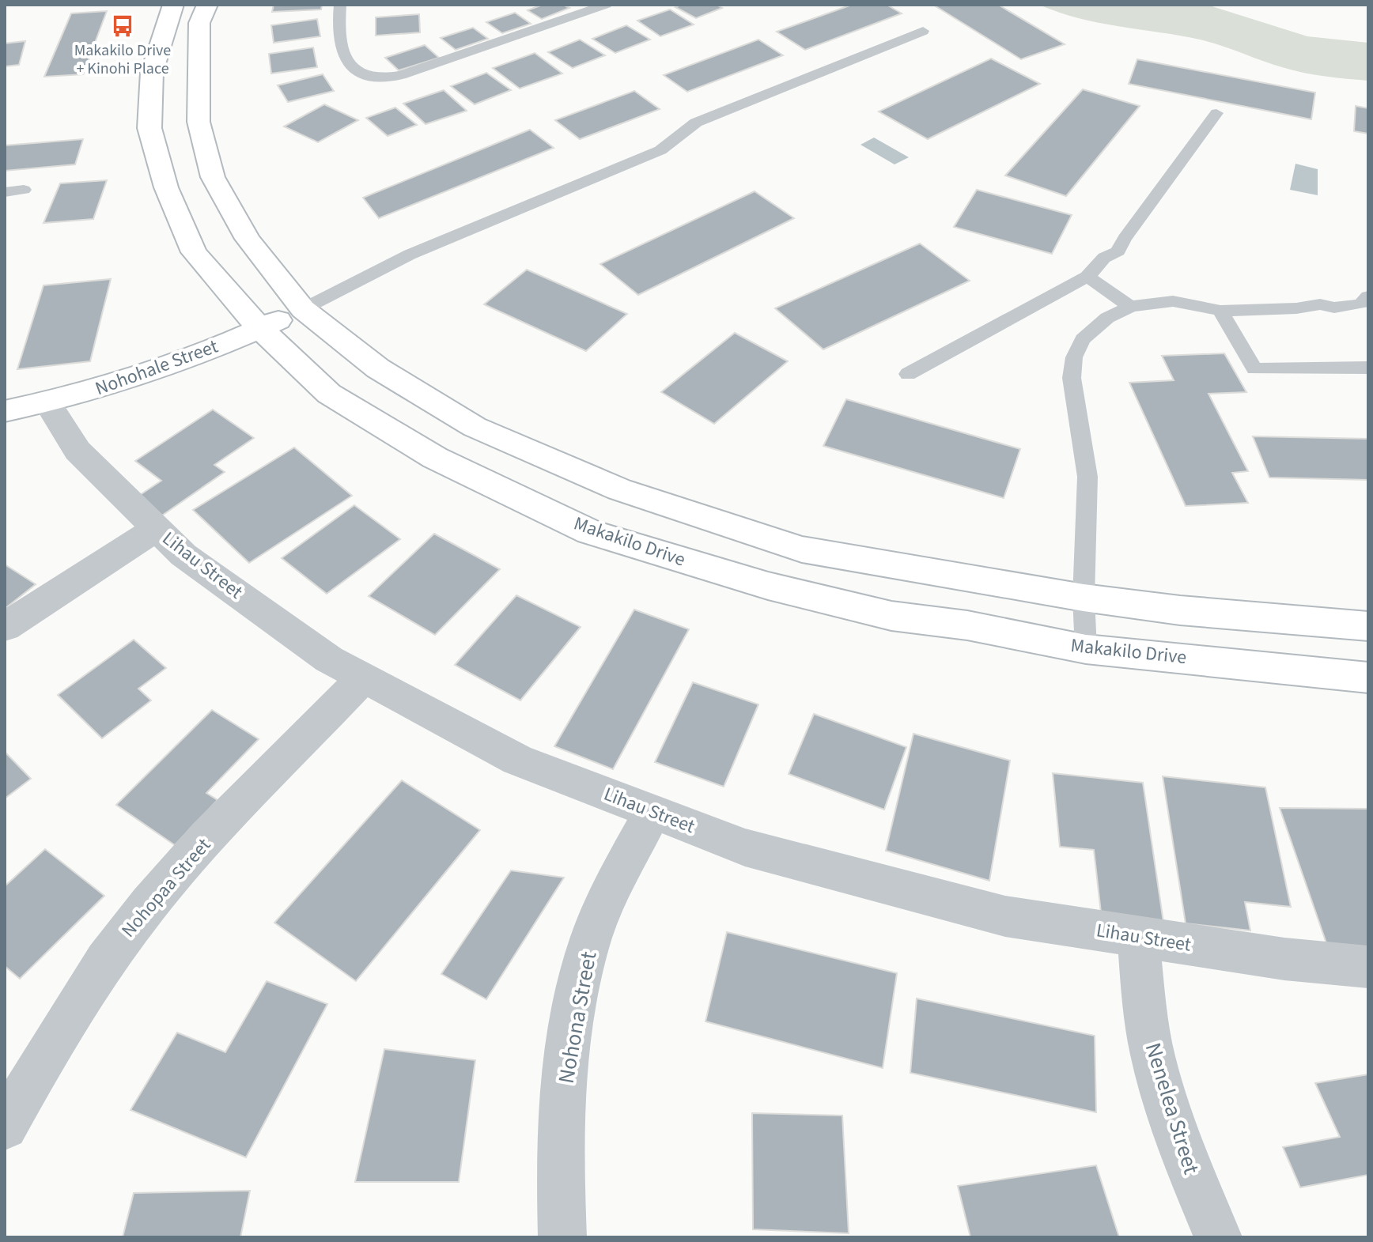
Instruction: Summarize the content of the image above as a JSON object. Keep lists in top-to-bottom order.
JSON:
{
  "streets": {
    "main road": ["Nohohale Street", "Makakilo Drive"],
    "street": [
      "Lihau Street",
      "Nohopaa Street",
      "Nohona Street",
      "Nenelea Street"
    ]
  },
  "crossings": [
    ["Nohohale Street", "Makakilo Drive"],
    ["Nohohale Street", "Lihau Street"],
    ["Lihau Street", "Nohopaa Street"],
    ["Lihau Street", "Nohona Street"],
    ["Lihau Street", "Nenelea Street"]
  ],
  "places": {
    "bus stop": ["Makakilo Drive + Kinohi Place"]
  }
}
